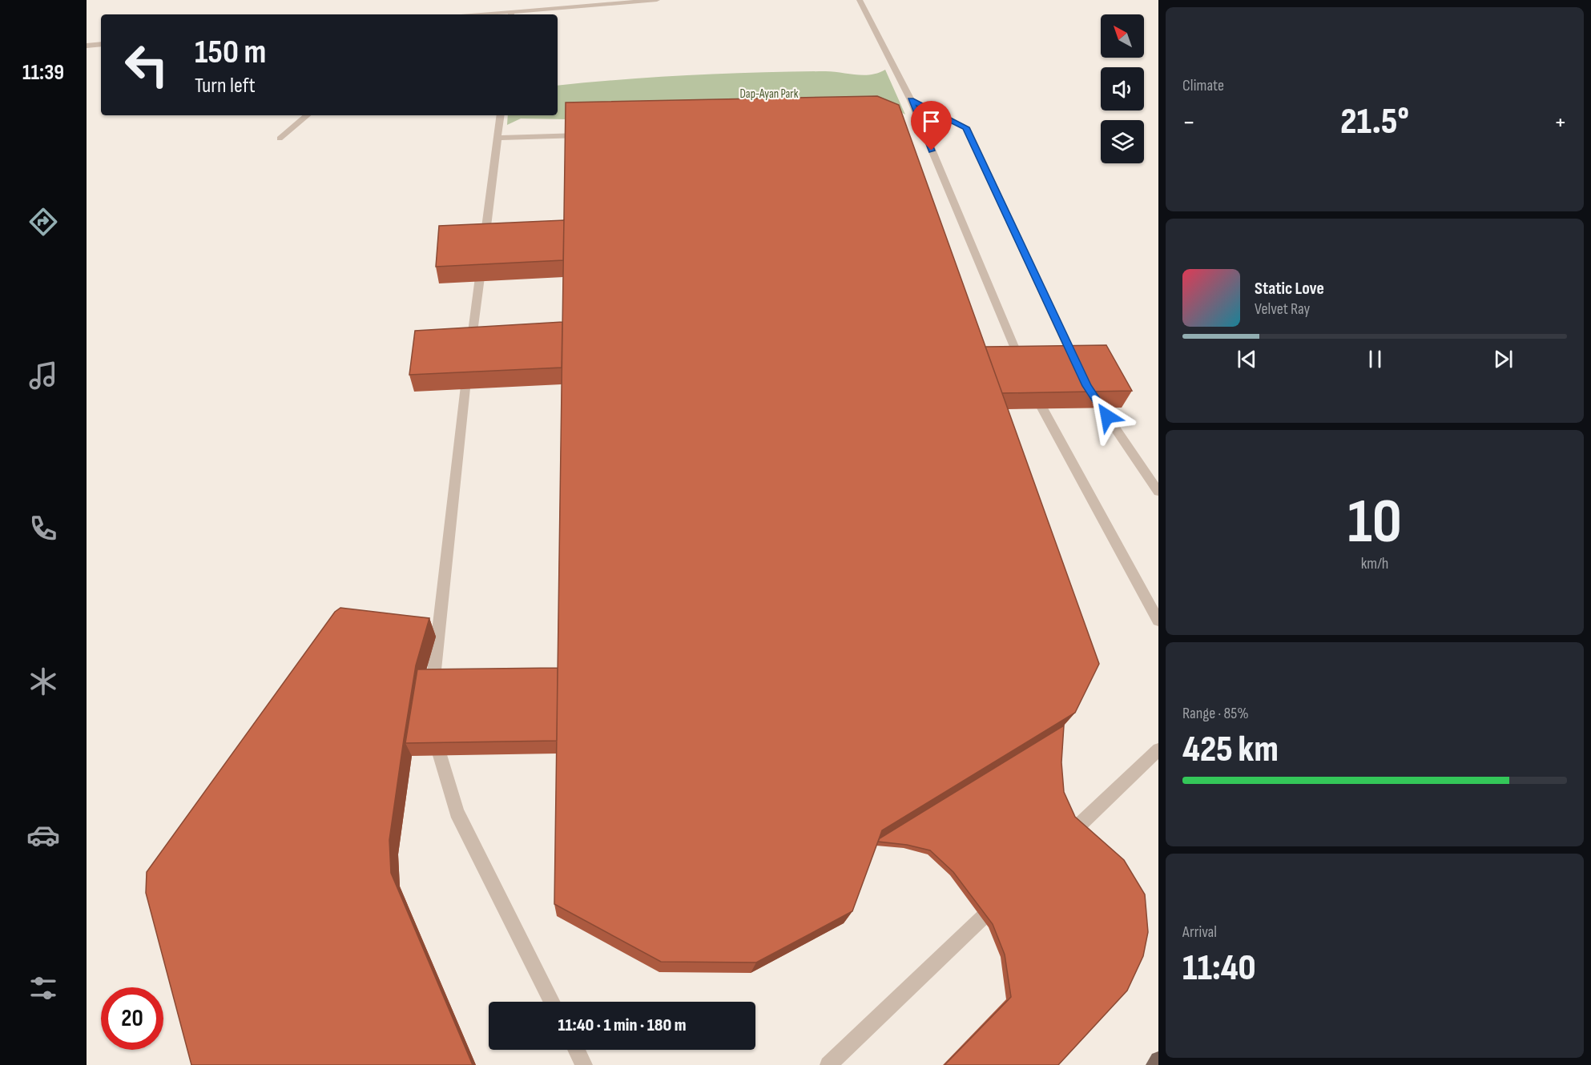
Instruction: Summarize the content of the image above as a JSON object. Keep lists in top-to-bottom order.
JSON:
{
  "parks": ["Dap-Ayan Park"],
  "north": "top left",
  "page": {
    "tabs": "11:39",
    "tile": [
      "Climate",
      ["10", "km/h"],
      ["Range · 85%", "425 km"],
      ["Arrival", "11:40"]
    ],
    "turn": ["150 m", "Turn left"],
    "heat": ["−", "21.5°", "+"],
    "song": ["Static Love", "Velvet Ray"],
    "limit": "20",
    "trip": "11:40 · 1 min · 180 m"
  }
}
